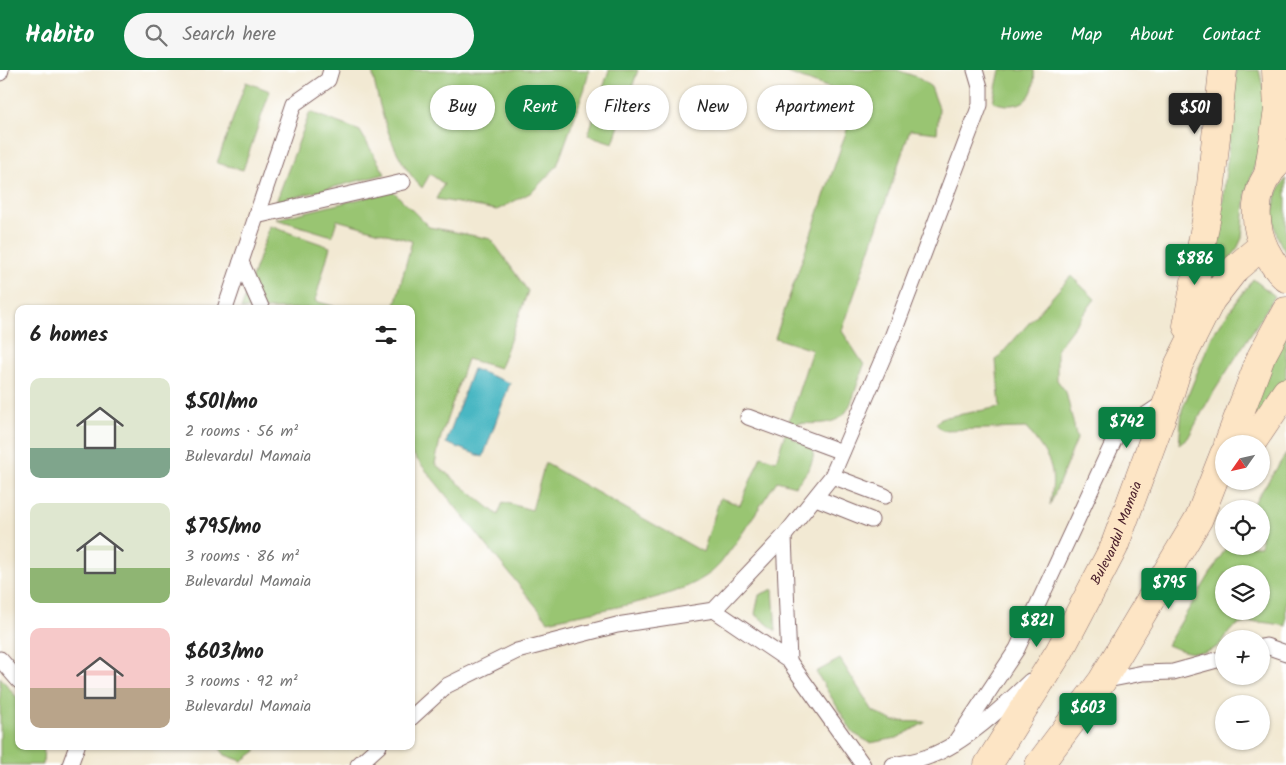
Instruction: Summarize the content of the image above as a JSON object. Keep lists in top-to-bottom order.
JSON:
{
  "streets": {
    "main road": ["Bulevardul Mamaia"]
  },
  "north": "bottom left",
  "page": {
    "header": "Habito",
    "search": "Search here",
    "nav": [
      "Home",
      "Map",
      "About",
      "Contact"
    ],
    "chip": [
      "Buy",
      "Rent",
      "Filters",
      "New",
      "Apartment"
    ],
    "price": [
      "$501",
      "$886",
      "$742",
      "$795",
      "$821",
      "$603"
    ],
    "heading": "6 homes",
    "list": [
      {
        "name": "$501/mo",
        "note": "2 rooms · 56 m² · Bulevardul Mamaia"
      },
      {
        "name": "$795/mo",
        "note": "3 rooms · 86 m² · Bulevardul Mamaia"
      },
      {
        "name": "$603/mo",
        "note": "3 rooms · 92 m² · Bulevardul Mamaia"
      }
    ],
    "map_buttons": ["+", "−"]
  }
}
